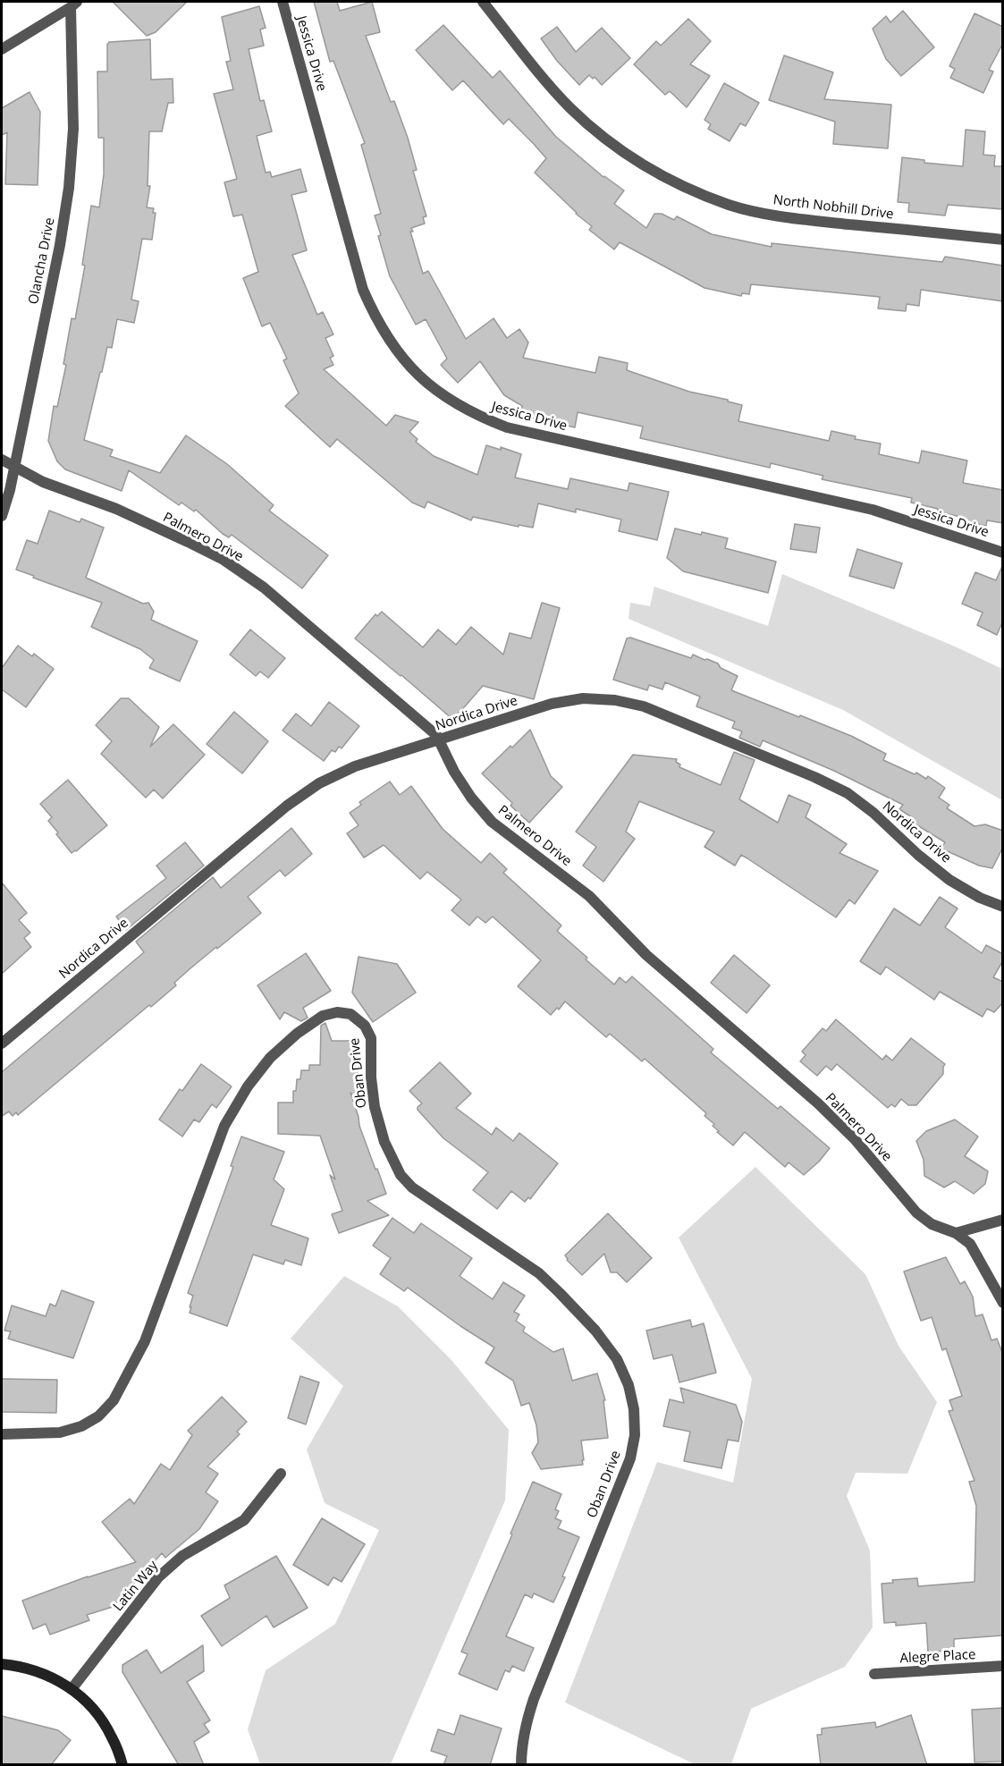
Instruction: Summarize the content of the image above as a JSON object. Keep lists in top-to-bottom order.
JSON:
{
  "streets": {
    "street": [
      "Jessica Drive",
      "North Nobhill Drive",
      "Olancha Drive",
      "Palmero Drive",
      "Nordica Drive",
      "Oban Drive",
      "Latin Way",
      "Alegre Place"
    ]
  },
  "crossings": [
    ["Olancha Drive", "Palmero Drive"],
    ["Palmero Drive", "Nordica Drive"]
  ]
}
